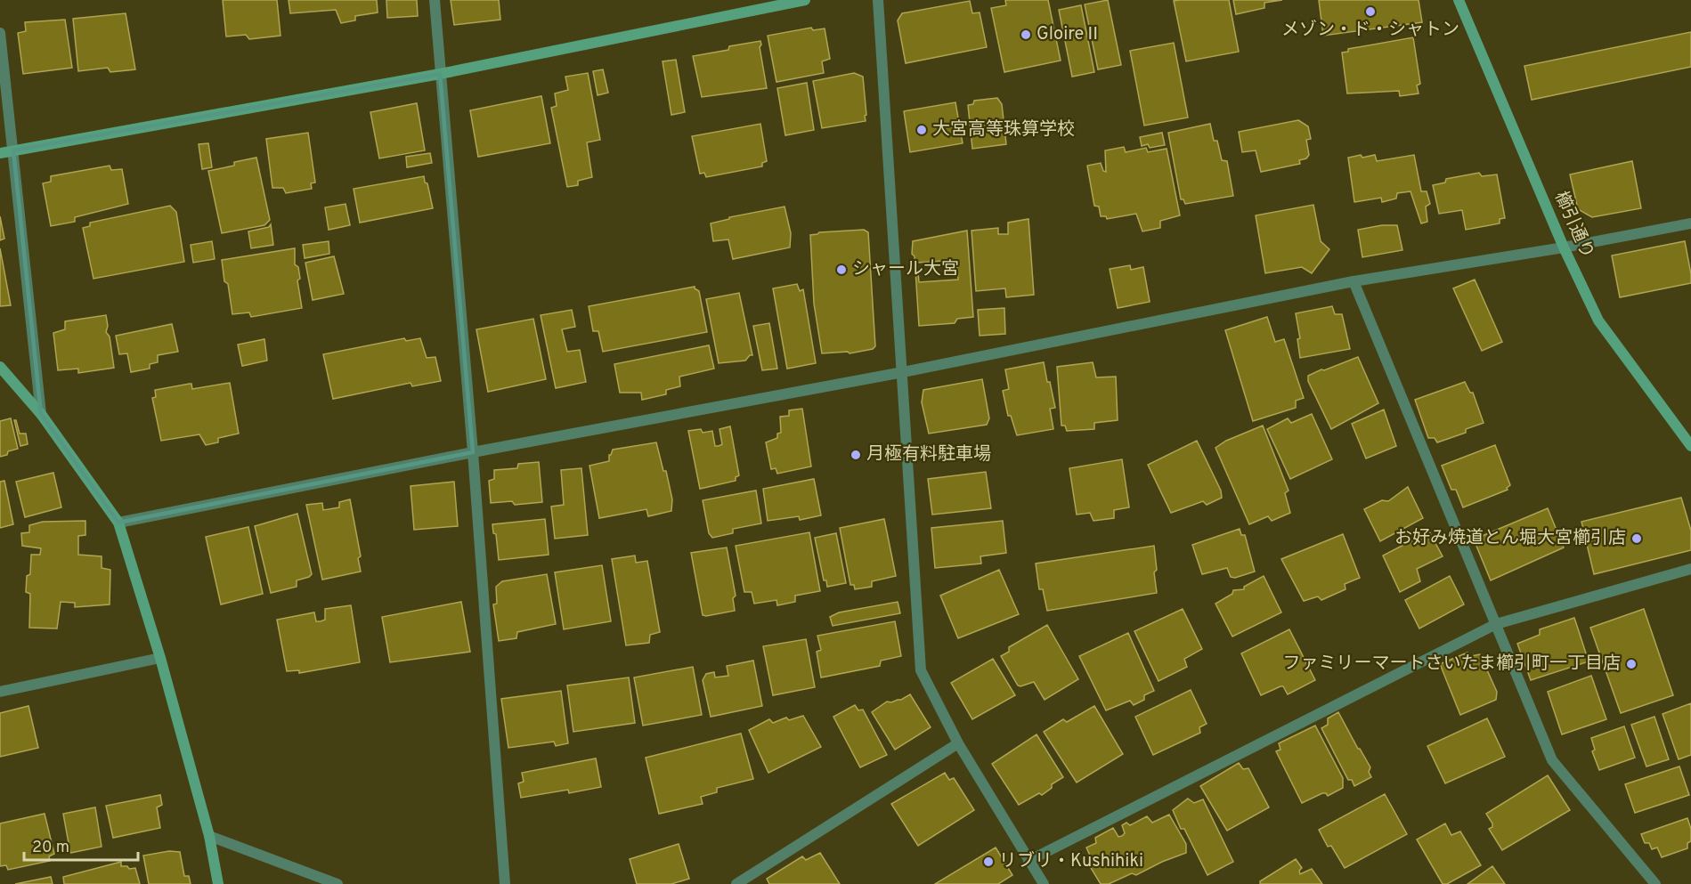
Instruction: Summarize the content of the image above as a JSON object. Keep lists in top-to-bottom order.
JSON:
{
  "streets": {
    "street": ["櫛引通り"]
  },
  "places": [
    "メゾン・ド・シャトン",
    "GloireⅡ",
    "大宮高等珠算学校",
    "シャール大宮",
    "月極有料駐車場",
    "お好み焼道とん堀大宮櫛引店",
    "ファミリーマートさいたま櫛引町一丁目店",
    "リブリ・Kushihiki"
  ],
  "scale_bar": "20 m"
}
